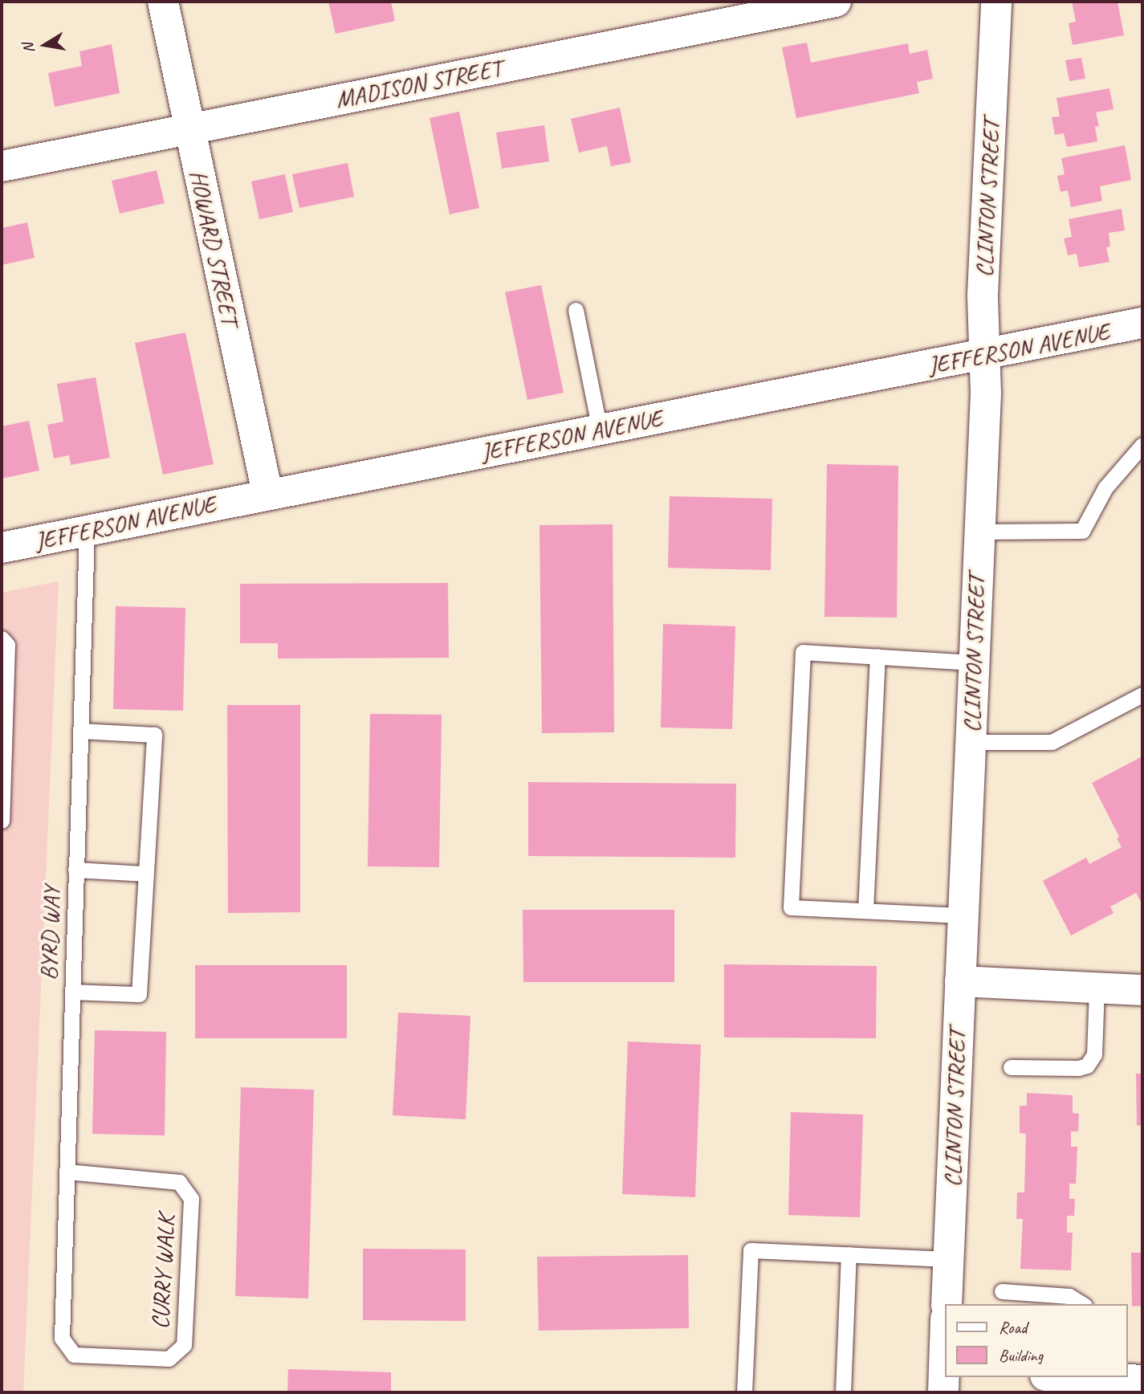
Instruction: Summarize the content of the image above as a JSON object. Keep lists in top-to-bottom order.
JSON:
{
  "streets": {
    "street": [
      "MADISON STREET",
      "CLINTON STREET",
      "HOWARD STREET",
      "JEFFERSON AVENUE"
    ],
    "lane": ["BYRD WAY", "CURRY WALK"]
  },
  "crossings": [
    ["MADISON STREET", "HOWARD STREET"],
    ["CLINTON STREET", "JEFFERSON AVENUE"],
    ["HOWARD STREET", "JEFFERSON AVENUE"],
    ["JEFFERSON AVENUE", "BYRD WAY"],
    ["BYRD WAY", "CURRY WALK"]
  ],
  "legend": ["Road", "Building"],
  "north": "left"
}
